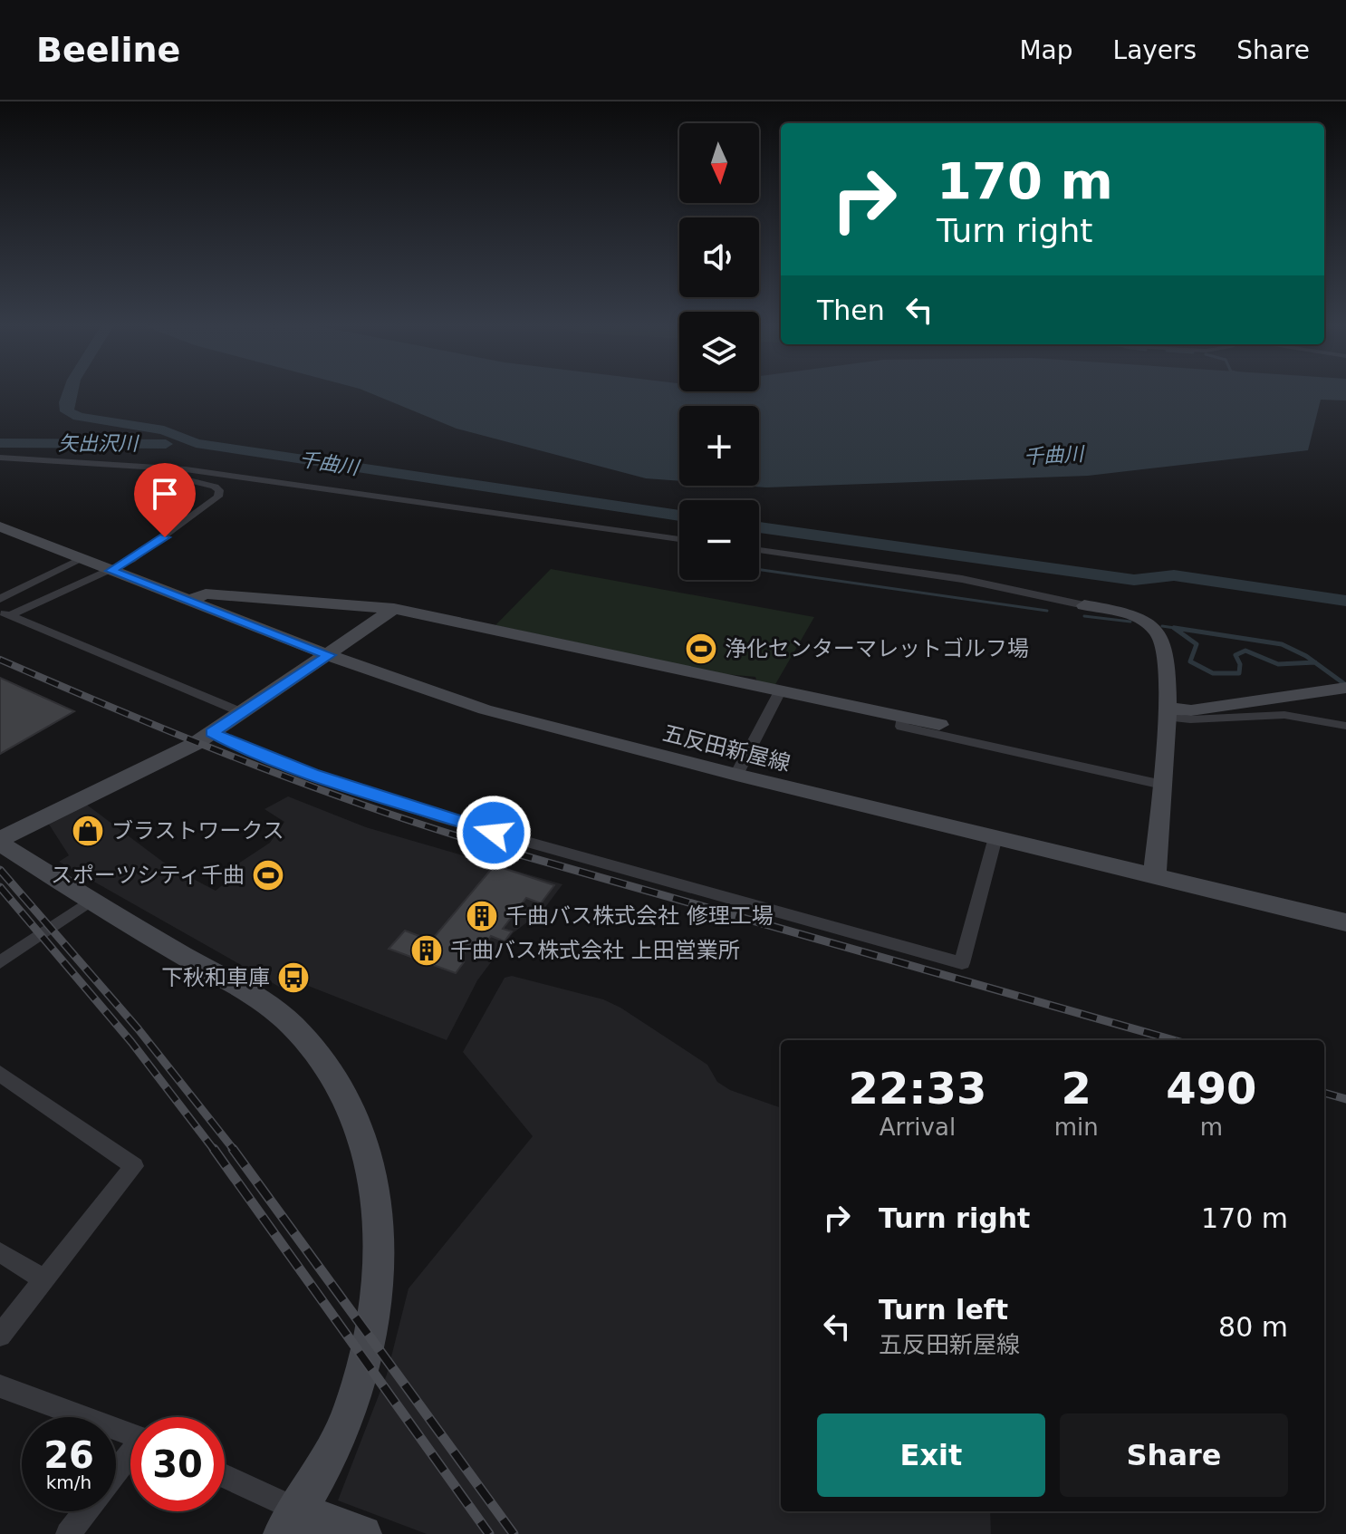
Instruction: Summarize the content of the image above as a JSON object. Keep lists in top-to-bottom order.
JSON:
{
  "streets": {
    "street": ["五反田新屋線"]
  },
  "water": ["矢出沢川", "千曲川"],
  "places": {
    "sports": ["浄化センターマレットゴルフ場", "スポーツシティ千曲"],
    "shop": ["ブラストワークス"],
    "building": ["千曲バス株式会社 修理工場", "千曲バス株式会社 上田営業所"],
    "bus stop": ["下秋和車庫"]
  },
  "north": "bottom",
  "page": {
    "header": "Beeline",
    "nav": ["Map", "Layers", "Share"],
    "map_buttons": ["+", "−"],
    "turn": ["170 m", "Turn right"],
    "then": "Then",
    "eta": [
      "22:33",
      "Arrival",
      "2",
      "min",
      "490",
      "m"
    ],
    "list": [
      {
        "name": "Turn right",
        "value": "170 m"
      },
      {
        "name": "Turn left",
        "note": "五反田新屋線",
        "value": "80 m"
      }
    ],
    "buttons": ["Exit", "Share"],
    "speed": "26 km/h",
    "limit": "30"
  }
}
